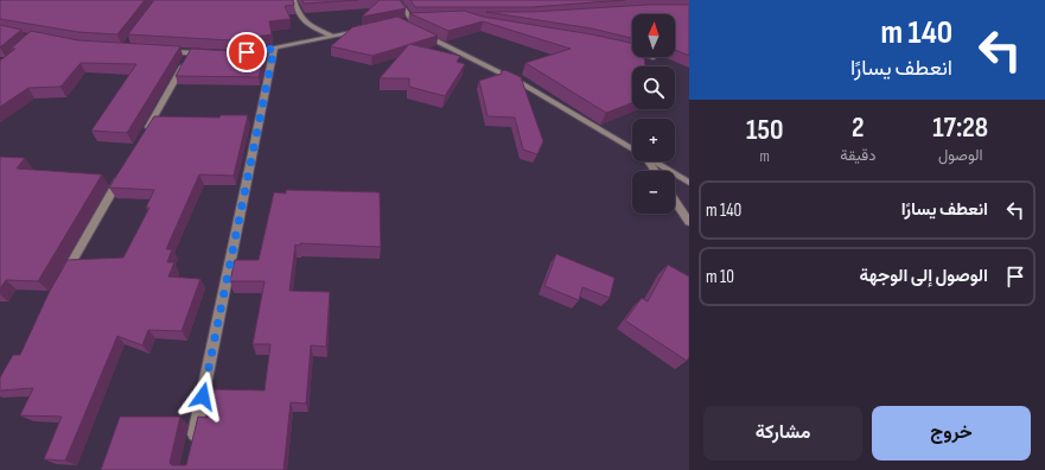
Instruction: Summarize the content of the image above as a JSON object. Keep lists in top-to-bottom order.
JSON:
{
  "north": "top",
  "page": {
    "turn": ["140 m", "انعطف يسارًا"],
    "map_buttons": ["+", "−"],
    "eta": [
      "17:28",
      "الوصول",
      "2",
      "دقيقة",
      "150",
      "m"
    ],
    "list": [
      {
        "name": "انعطف يسارًا",
        "value": "140 m"
      },
      {
        "name": "الوصول إلى الوجهة",
        "value": "10 m"
      }
    ],
    "buttons": ["خروج", "مشاركة"]
  }
}
